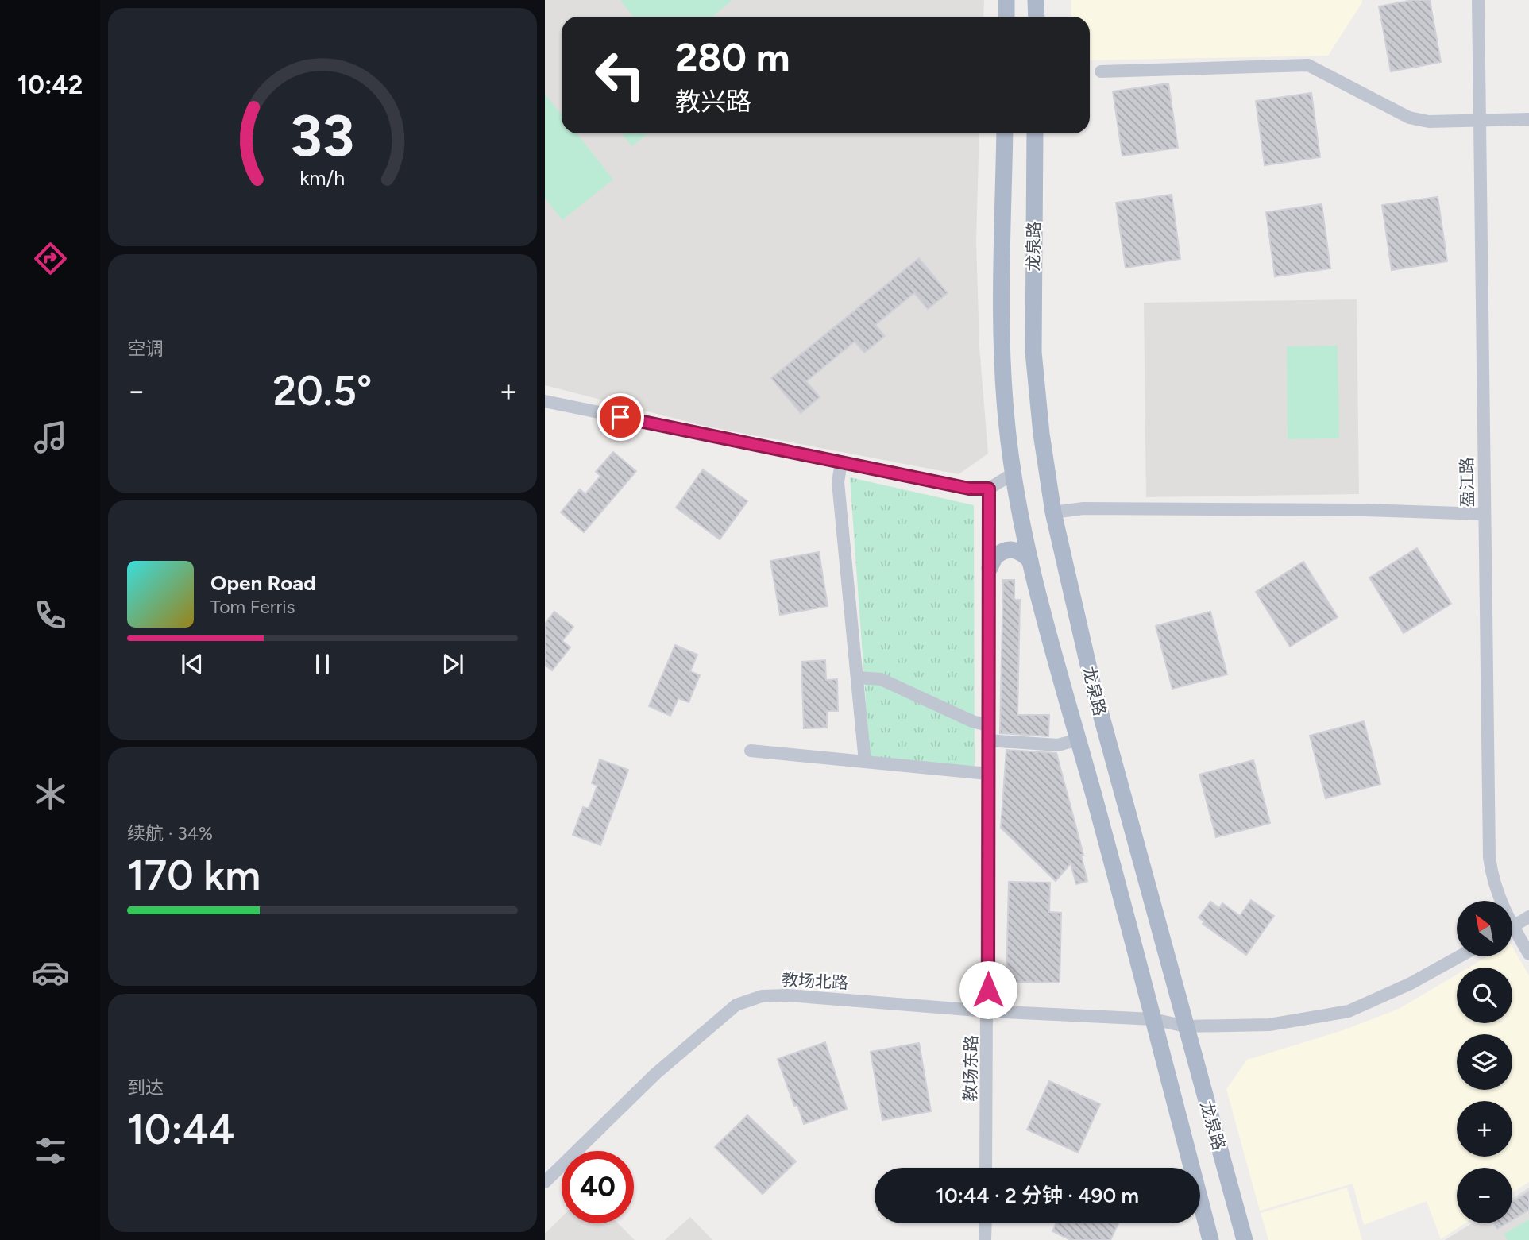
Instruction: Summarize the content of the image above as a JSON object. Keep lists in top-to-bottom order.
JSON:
{
  "streets": {
    "main road": ["龙泉路"],
    "street": ["盈江路", "教场北路", "教场东路"]
  },
  "crossings": [
    ["龙泉路", "教场北路"],
    ["教场北路", "教场东路"]
  ],
  "north": "top left",
  "page": {
    "tabs": "10:42",
    "turn": ["280 m", "教兴路"],
    "tile": [
      "空调",
      ["续航 · 34%", "170 km"],
      ["到达", "10:44"]
    ],
    "heat": ["−", "20.5°", "+"],
    "song": ["Open Road", "Tom Ferris"],
    "map_buttons": ["+", "−"],
    "limit": "40",
    "trip": "10:44 · 2 分钟 · 490 m",
    "gauge": ["33", "km/h"]
  }
}
